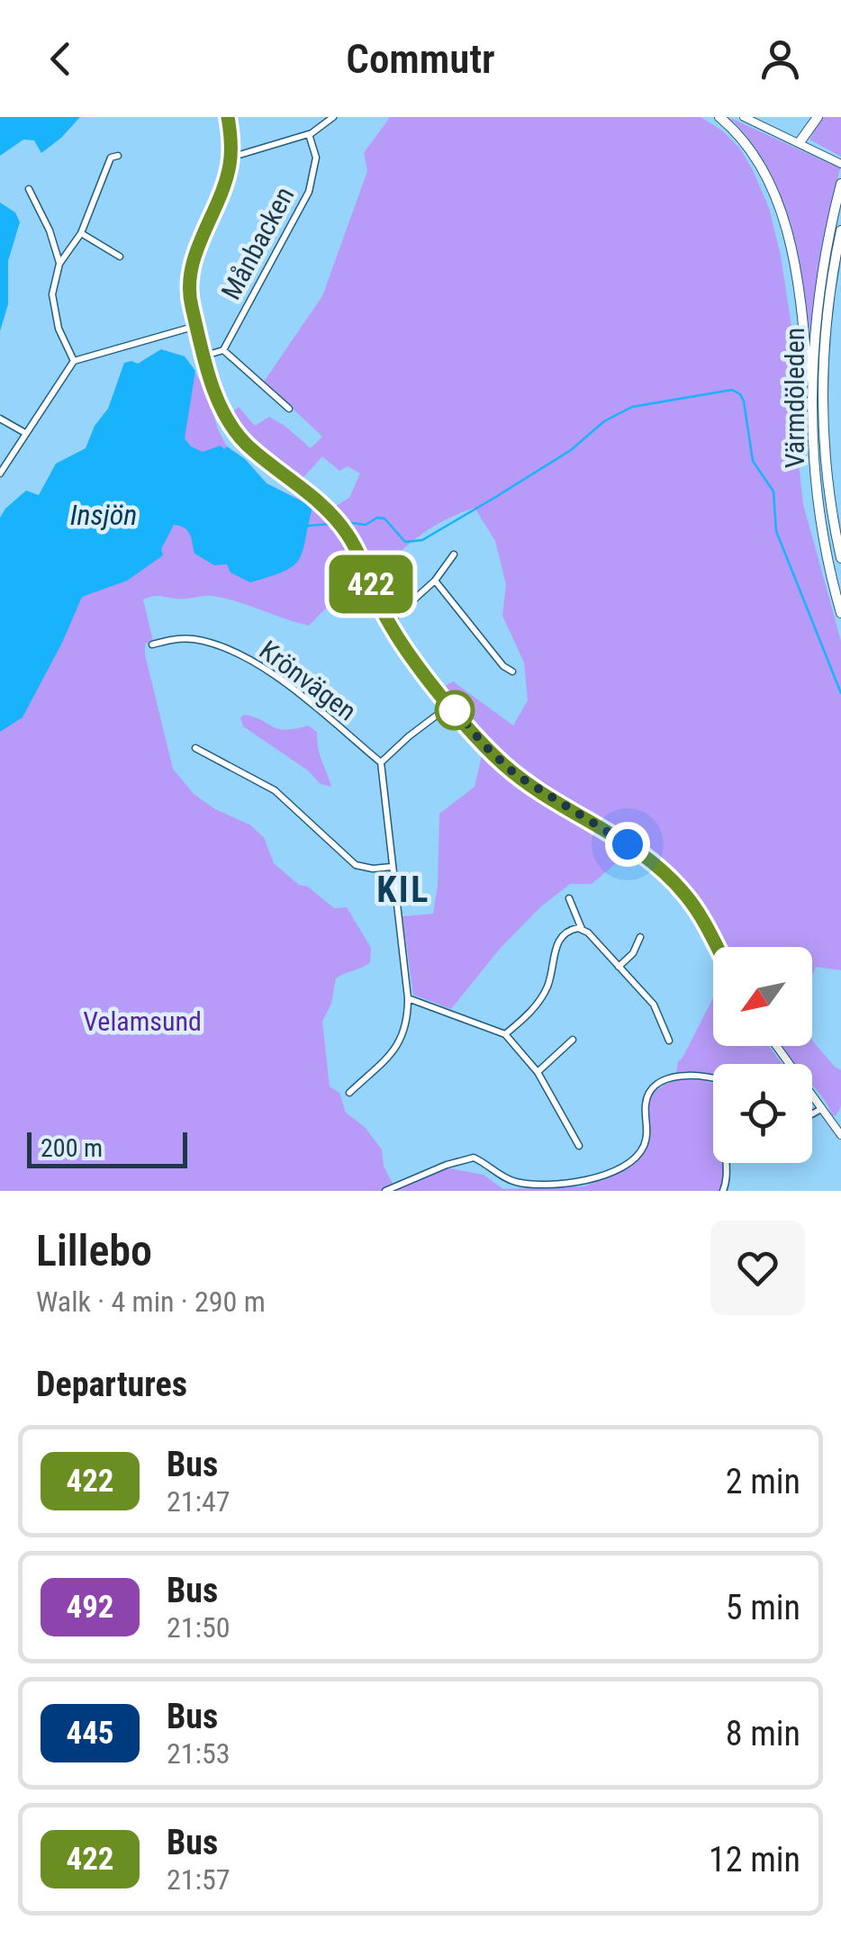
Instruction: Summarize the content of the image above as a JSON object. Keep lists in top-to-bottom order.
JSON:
{
  "streets": {
    "highway": ["Värmdöleden"],
    "street": ["Månbacken", "Krönvägen"]
  },
  "districts": ["KIL"],
  "water": ["Insjön"],
  "parks": ["Velamsund"],
  "lines": ["bus line 422"],
  "scale_bar": "200 m",
  "north": "bottom left",
  "page": {
    "header": "Commutr",
    "on_map": "422",
    "scale": "200 m",
    "heading": [
      ["Lillebo", "Walk · 4 min · 290 m"],
      "Departures"
    ],
    "list": [
      {
        "mark": "422",
        "name": "Bus",
        "note": "21:47",
        "value": "2 min"
      },
      {
        "mark": "492",
        "name": "Bus",
        "note": "21:50",
        "value": "5 min"
      },
      {
        "mark": "445",
        "name": "Bus",
        "note": "21:53",
        "value": "8 min"
      },
      {
        "mark": "422",
        "name": "Bus",
        "note": "21:57",
        "value": "12 min"
      }
    ]
  }
}
